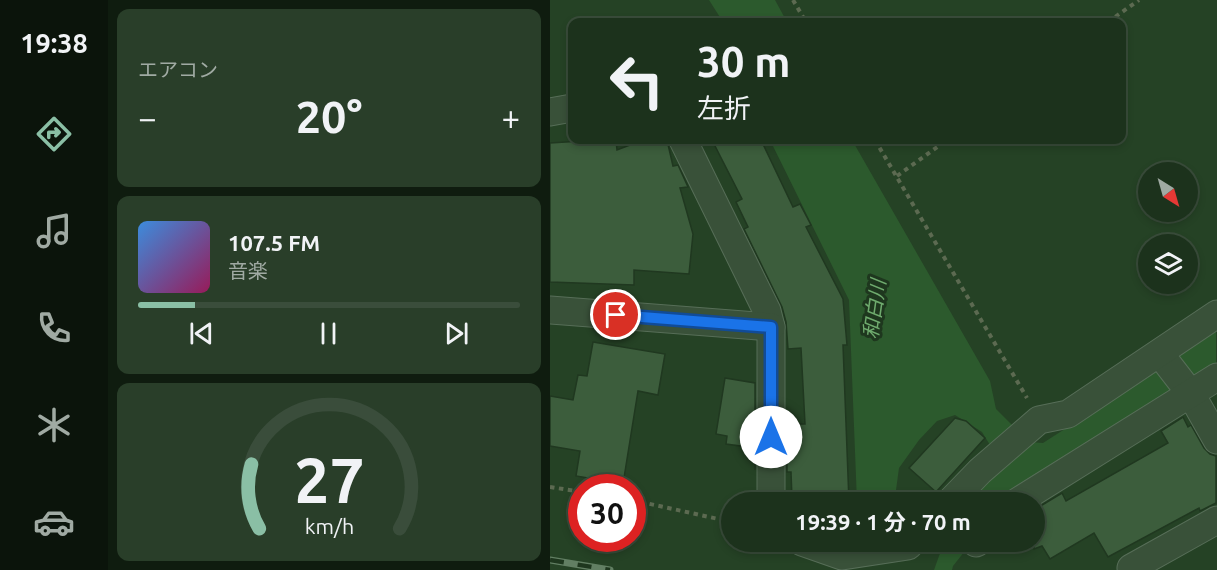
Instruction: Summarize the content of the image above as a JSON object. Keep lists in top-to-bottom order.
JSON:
{
  "water": ["和白川"],
  "north": "bottom right",
  "page": {
    "tabs": "19:38",
    "tile": "エアコン",
    "turn": ["30 m", "左折"],
    "heat": ["−", "20°", "+"],
    "song": ["107.5 FM", "音楽"],
    "limit": "30",
    "trip": "19:39 · 1 分 · 70 m",
    "gauge": ["27", "km/h"]
  }
}
